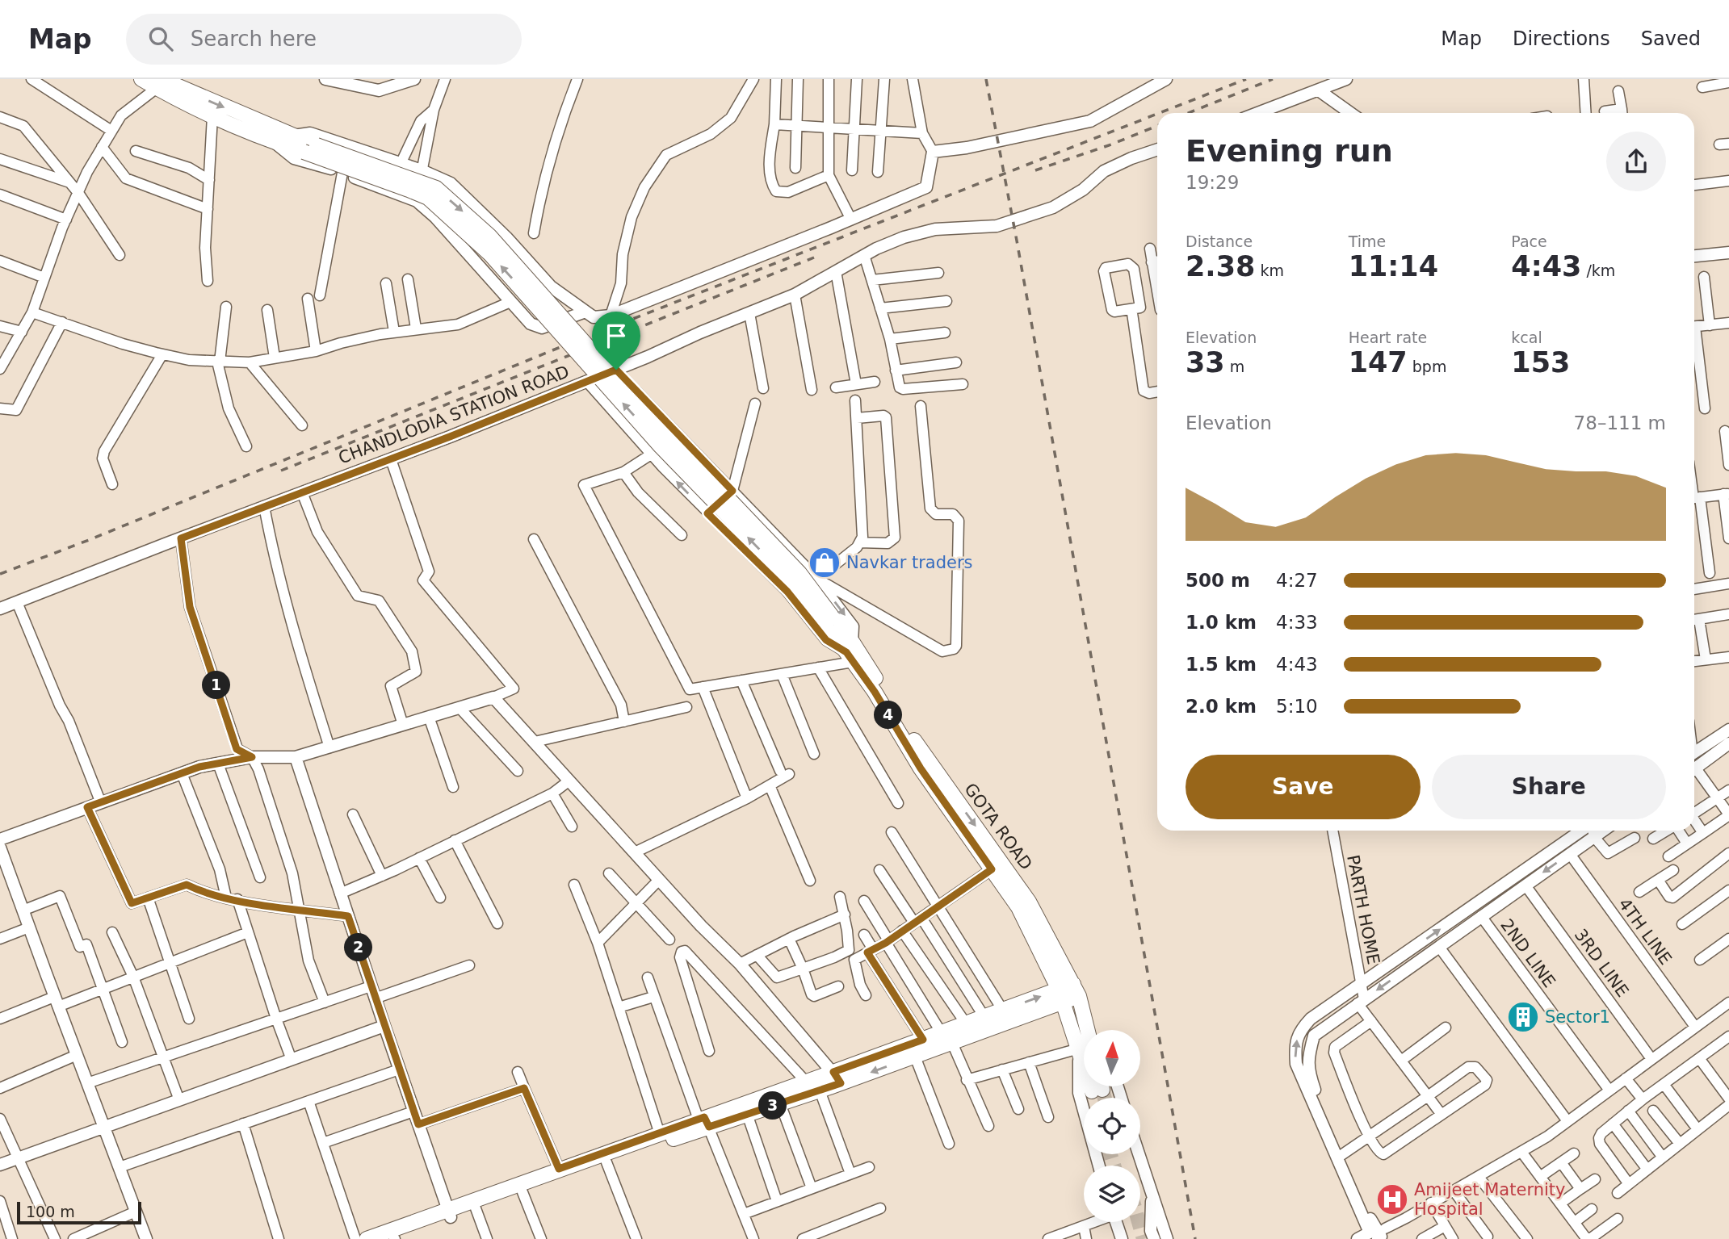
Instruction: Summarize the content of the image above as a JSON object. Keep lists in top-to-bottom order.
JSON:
{
  "streets": {
    "main road": ["GOTA ROAD"],
    "street": [
      "CHANDLODIA STATION ROAD",
      "PARTH HOME",
      "4TH LINE",
      "2ND LINE",
      "3RD LINE"
    ]
  },
  "places": {
    "shop": ["Navkar traders"],
    "building": ["Sector1"],
    "hospital": ["Amijeet Maternity Hospital"]
  },
  "scale_bar": "100 m",
  "north": "top",
  "page": {
    "header": "Map",
    "search": "Search here",
    "nav": ["Map", "Directions", "Saved"],
    "heading": ["Evening run", "19:29"],
    "stats": [
      ["Distance", "2.38 km"],
      ["Time", "11:14"],
      ["Pace", "4:43 /km"],
      ["Elevation", "33 m"],
      ["Heart rate", "147 bpm"],
      ["kcal", "153"]
    ],
    "chart": ["Elevation", "78–111 m"],
    "list": [
      {
        "name": "500 m",
        "note": "4:27"
      },
      {
        "name": "1.0 km",
        "note": "4:33"
      },
      {
        "name": "1.5 km",
        "note": "4:43"
      },
      {
        "name": "2.0 km",
        "note": "5:10"
      }
    ],
    "pins": [
      "1",
      "4",
      "2",
      "3"
    ],
    "buttons": ["Save", "Share"],
    "scale": "100 m"
  }
}
